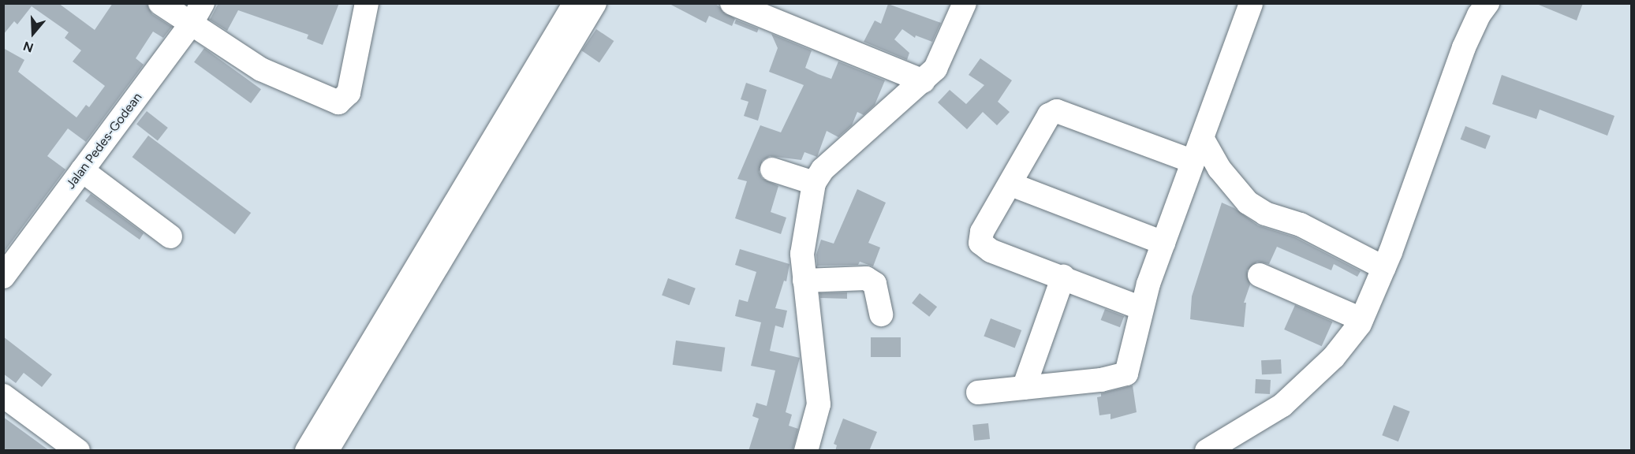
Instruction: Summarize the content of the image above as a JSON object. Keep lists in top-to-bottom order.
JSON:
{
  "streets": {
    "street": ["Jalan Pedes-Godean"]
  },
  "north": "bottom"
}
